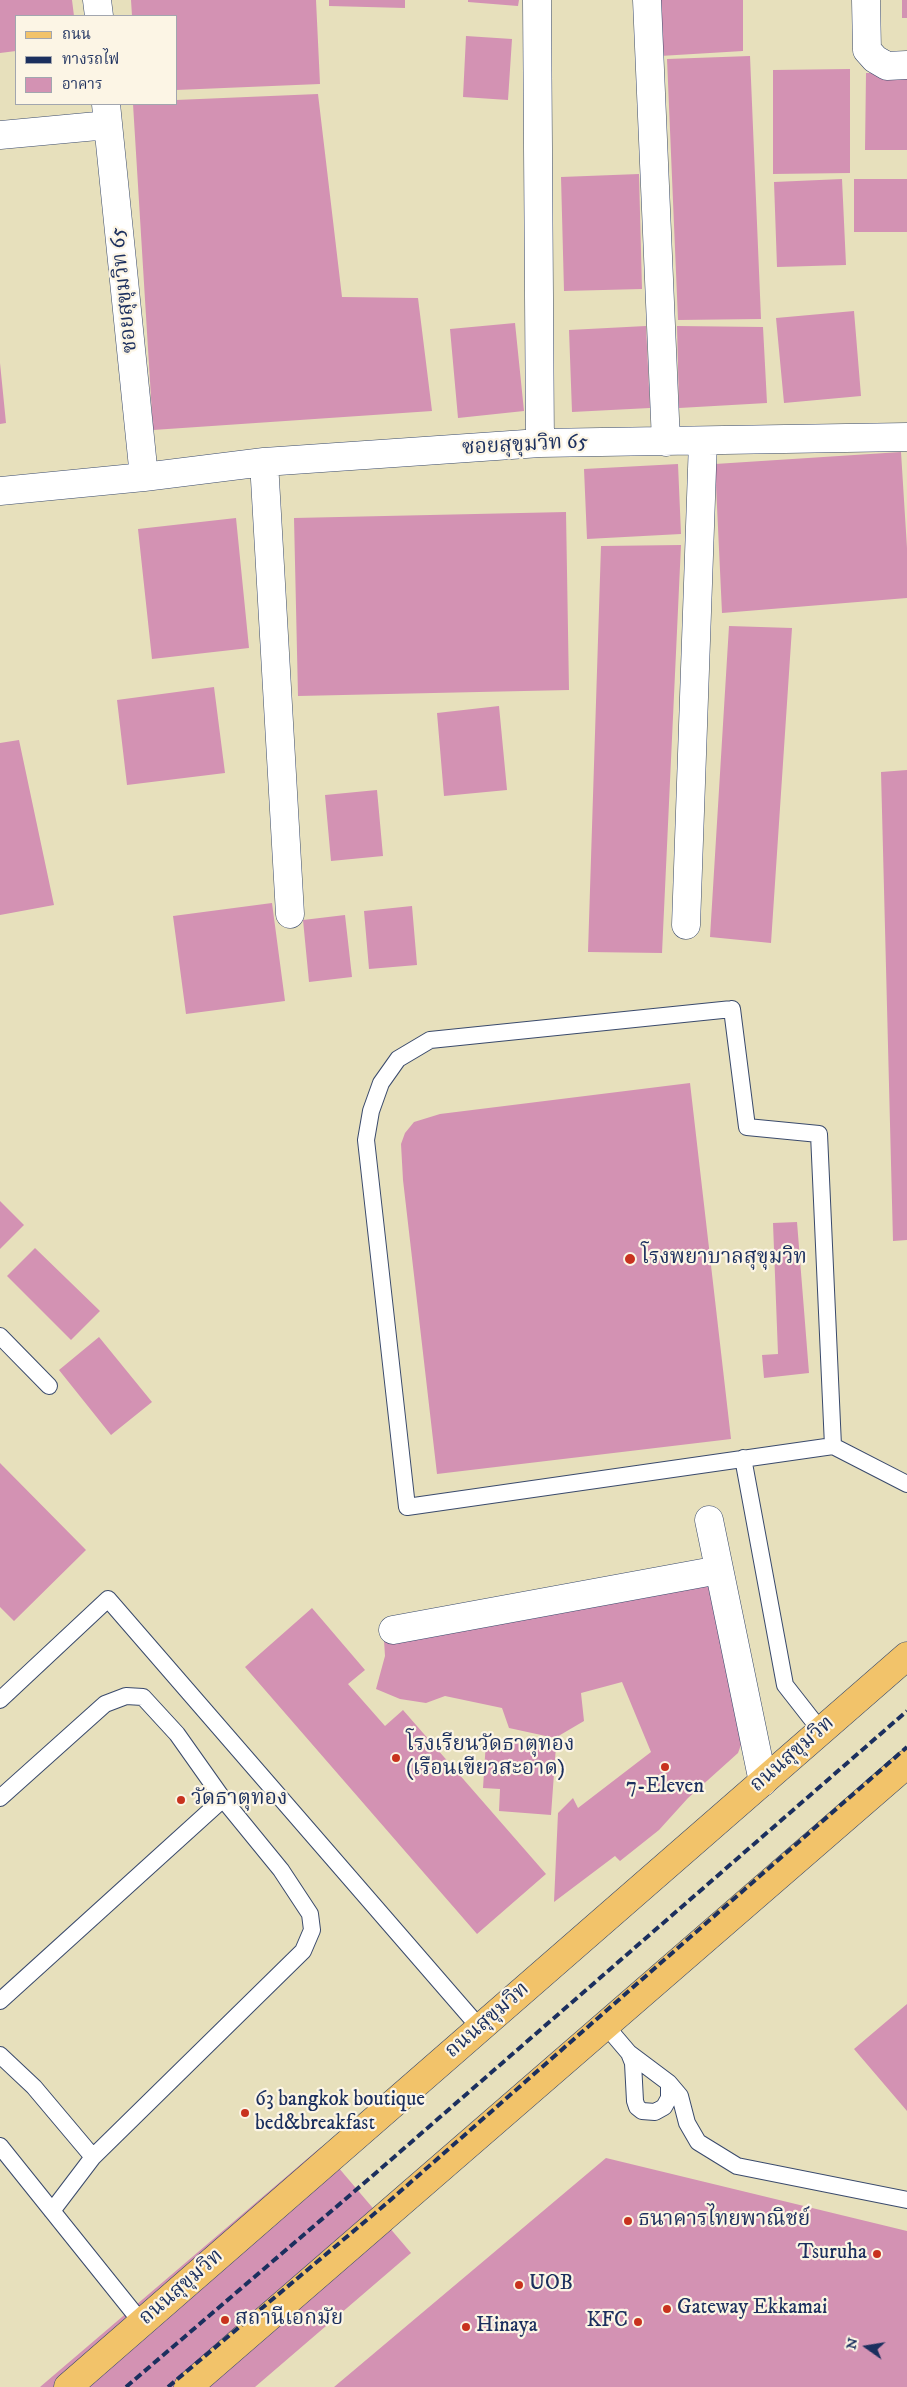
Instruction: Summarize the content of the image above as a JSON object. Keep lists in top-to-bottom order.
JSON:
{
  "streets": {
    "main road": ["ถนนสุขุมวิท"],
    "street": ["ซอยสุขุมวิท 65"]
  },
  "places": [
    "โรงพยาบาลสุขุมวิท",
    "โรงเรียนวัดธาตุทอง (เรือนเขียวสะอาด)",
    "7-Eleven",
    "วัดธาตุทอง",
    "63 bangkok boutique bed&breakfast",
    "ธนาคารไทยพาณิชย์",
    "Tsuruha",
    "UOB",
    "Gateway Ekkamai",
    "สถานีเอกมัย",
    "KFC",
    "Hinaya"
  ],
  "legend": ["ถนน", "ทางรถไฟ", "อาคาร"],
  "north": "left"
}
